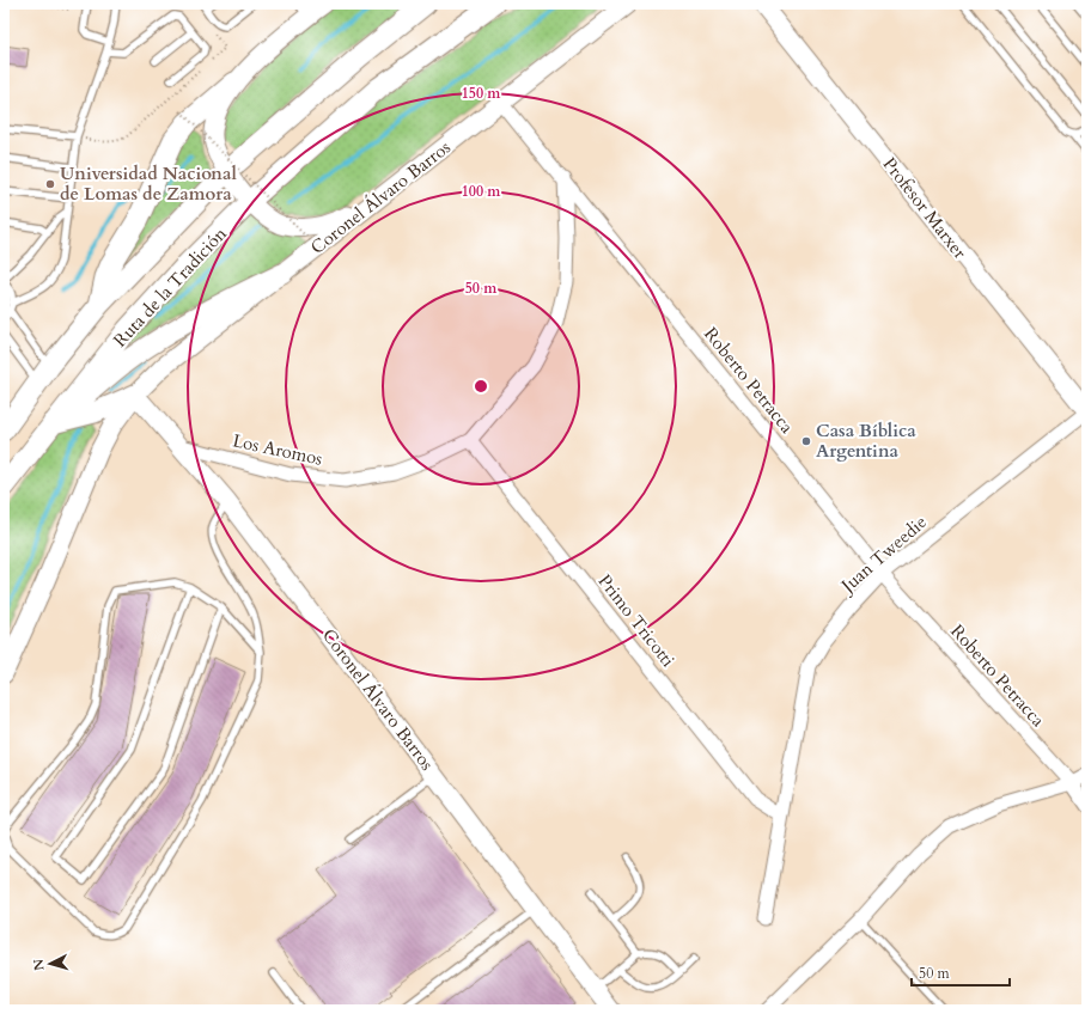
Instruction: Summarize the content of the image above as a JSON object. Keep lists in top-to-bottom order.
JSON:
{
  "streets": {
    "main road": ["Coronel Álvaro Barros", "Profesor Marxer", "Ruta de la Tradición"],
    "street": [
      "Roberto Petracca",
      "Los Aromos",
      "Juan Tweedie",
      "Primo Tricotti"
    ]
  },
  "crossings": [
    ["Coronel Álvaro Barros", "Roberto Petracca"],
    ["Coronel Álvaro Barros", "Los Aromos"],
    ["Profesor Marxer", "Juan Tweedie"],
    ["Roberto Petracca", "Los Aromos"],
    ["Roberto Petracca", "Juan Tweedie"],
    ["Los Aromos", "Primo Tricotti"],
    ["Juan Tweedie", "Primo Tricotti"]
  ],
  "places": ["Universidad Nacional de Lomas de Zamora", "Casa Bíblica Argentina"],
  "scale_bar": "50 m",
  "north": "left",
  "rings": ["150 m", "100 m", "50 m"]
}
